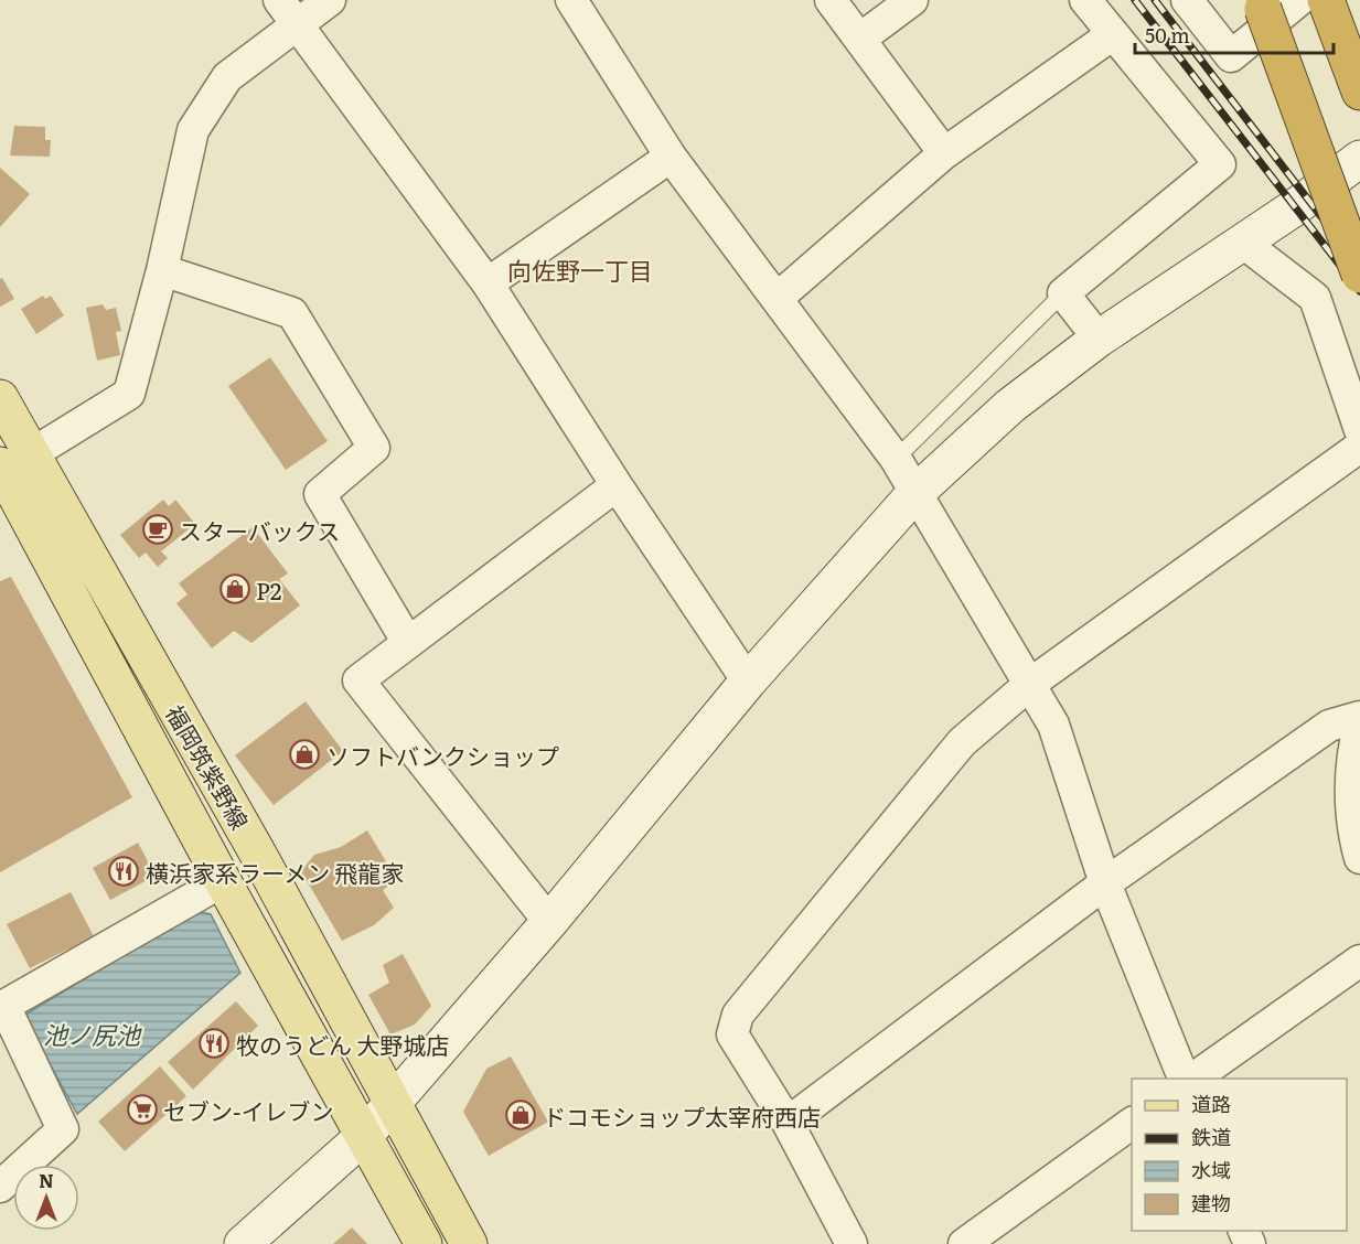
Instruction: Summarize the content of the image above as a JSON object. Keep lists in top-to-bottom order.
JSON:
{
  "streets": {
    "main road": ["福岡筑紫野線"]
  },
  "districts": ["向佐野一丁目"],
  "water": ["池ノ尻池"],
  "places": {
    "cafe": ["スターバックス"],
    "shop": ["P2", "ソフトバンクショップ", "ドコモショップ太宰府西店"],
    "restaurant": ["横浜家系ラーメン 飛龍家", "牧のうどん 大野城店"],
    "supermarket": ["セブン-イレブン"]
  },
  "legend": [
    "道路",
    "鉄道",
    "水域",
    "建物"
  ],
  "scale_bar": "50 m",
  "north": "top"
}
